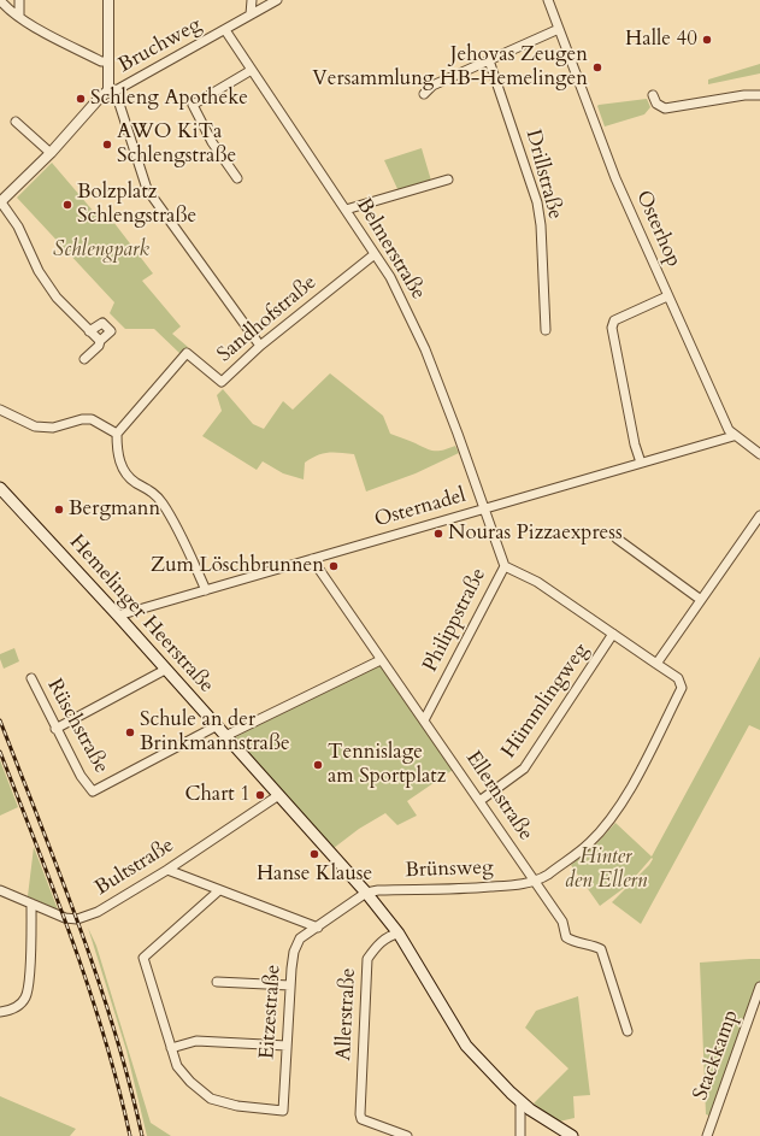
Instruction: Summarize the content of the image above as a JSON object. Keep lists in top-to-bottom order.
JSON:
{
  "streets": {
    "main road": ["Hemelinger Heerstraße"],
    "street": [
      "Bruchweg",
      "Drillstraße",
      "Osterhop",
      "Belmerstraße",
      "Sandhofstraße",
      "Osternadel",
      "Philippstraße",
      "Hümmlingweg",
      "Rüschstraße",
      "Ellernstraße",
      "Bultstraße",
      "Brünsweg",
      "Eitzestraße",
      "Allerstraße",
      "Stackkamp"
    ]
  },
  "crossings": [
    ["Bruchweg", "Belmerstraße"],
    ["Osterhop", "Osternadel"],
    ["Belmerstraße", "Sandhofstraße"],
    ["Belmerstraße", "Osternadel"],
    ["Belmerstraße", "Philippstraße"],
    ["Osternadel", "Hemelinger Heerstraße"],
    ["Osternadel", "Philippstraße"],
    ["Osternadel", "Ellernstraße"],
    ["Hemelinger Heerstraße", "Rüschstraße"],
    ["Hemelinger Heerstraße", "Bultstraße"],
    ["Hemelinger Heerstraße", "Brünsweg"],
    ["Hemelinger Heerstraße", "Eitzestraße"],
    ["Hemelinger Heerstraße", "Allerstraße"],
    ["Philippstraße", "Ellernstraße"],
    ["Hümmlingweg", "Ellernstraße"],
    ["Ellernstraße", "Brünsweg"],
    ["Brünsweg", "Eitzestraße"]
  ],
  "parks": ["Schlengpark", "Hinter den Ellern"],
  "places": [
    "Halle 40",
    "Jehovas Zeugen Versammlung HB-Hemelingen",
    "Schleng Apotheke",
    "AWO KiTa Schlengstraße",
    "Bolzplatz Schlengstraße",
    "Bergmann",
    "Nouras Pizzaexpress",
    "Zum Löschbrunnen",
    "Schule an der Brinkmannstraße",
    "Tennislage am Sportplatz",
    "Chart 1",
    "Hanse Klause"
  ]
}
